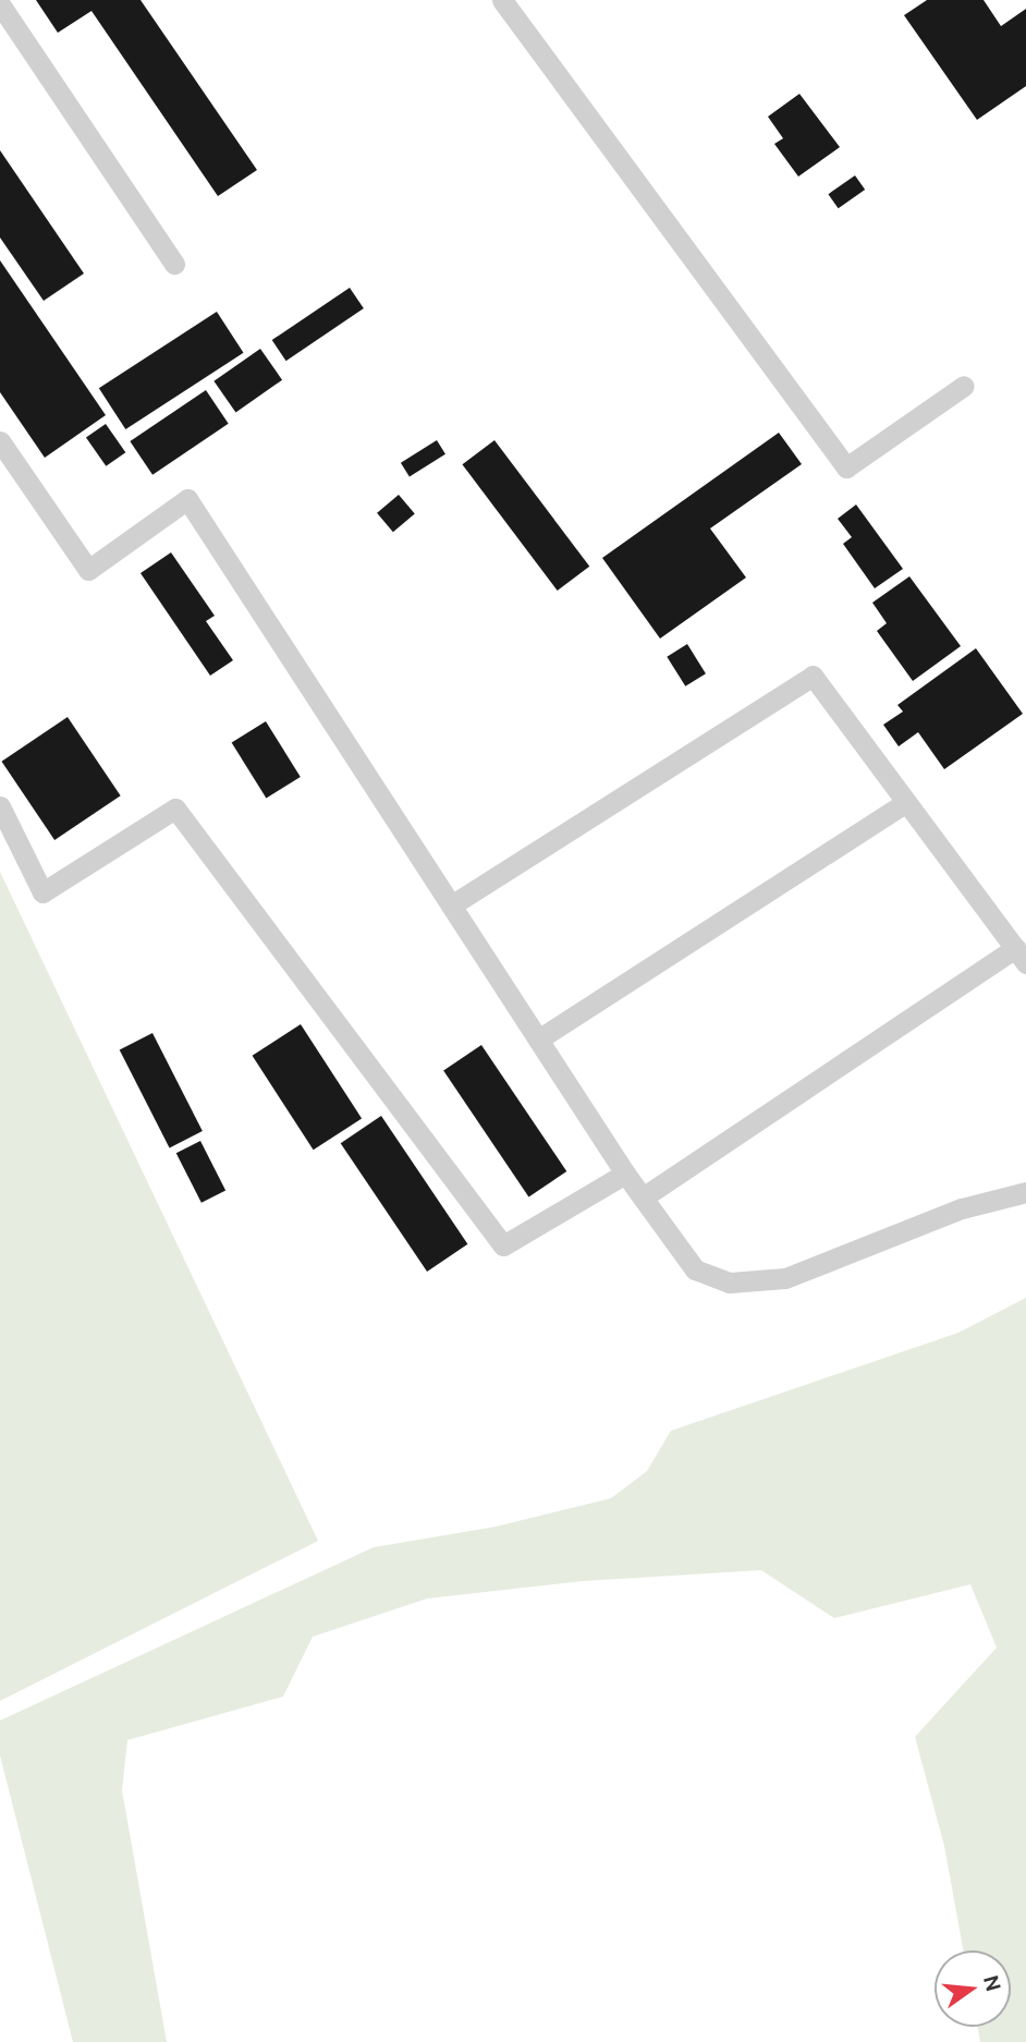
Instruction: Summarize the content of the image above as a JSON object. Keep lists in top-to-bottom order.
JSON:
{
  "north": "right"
}
